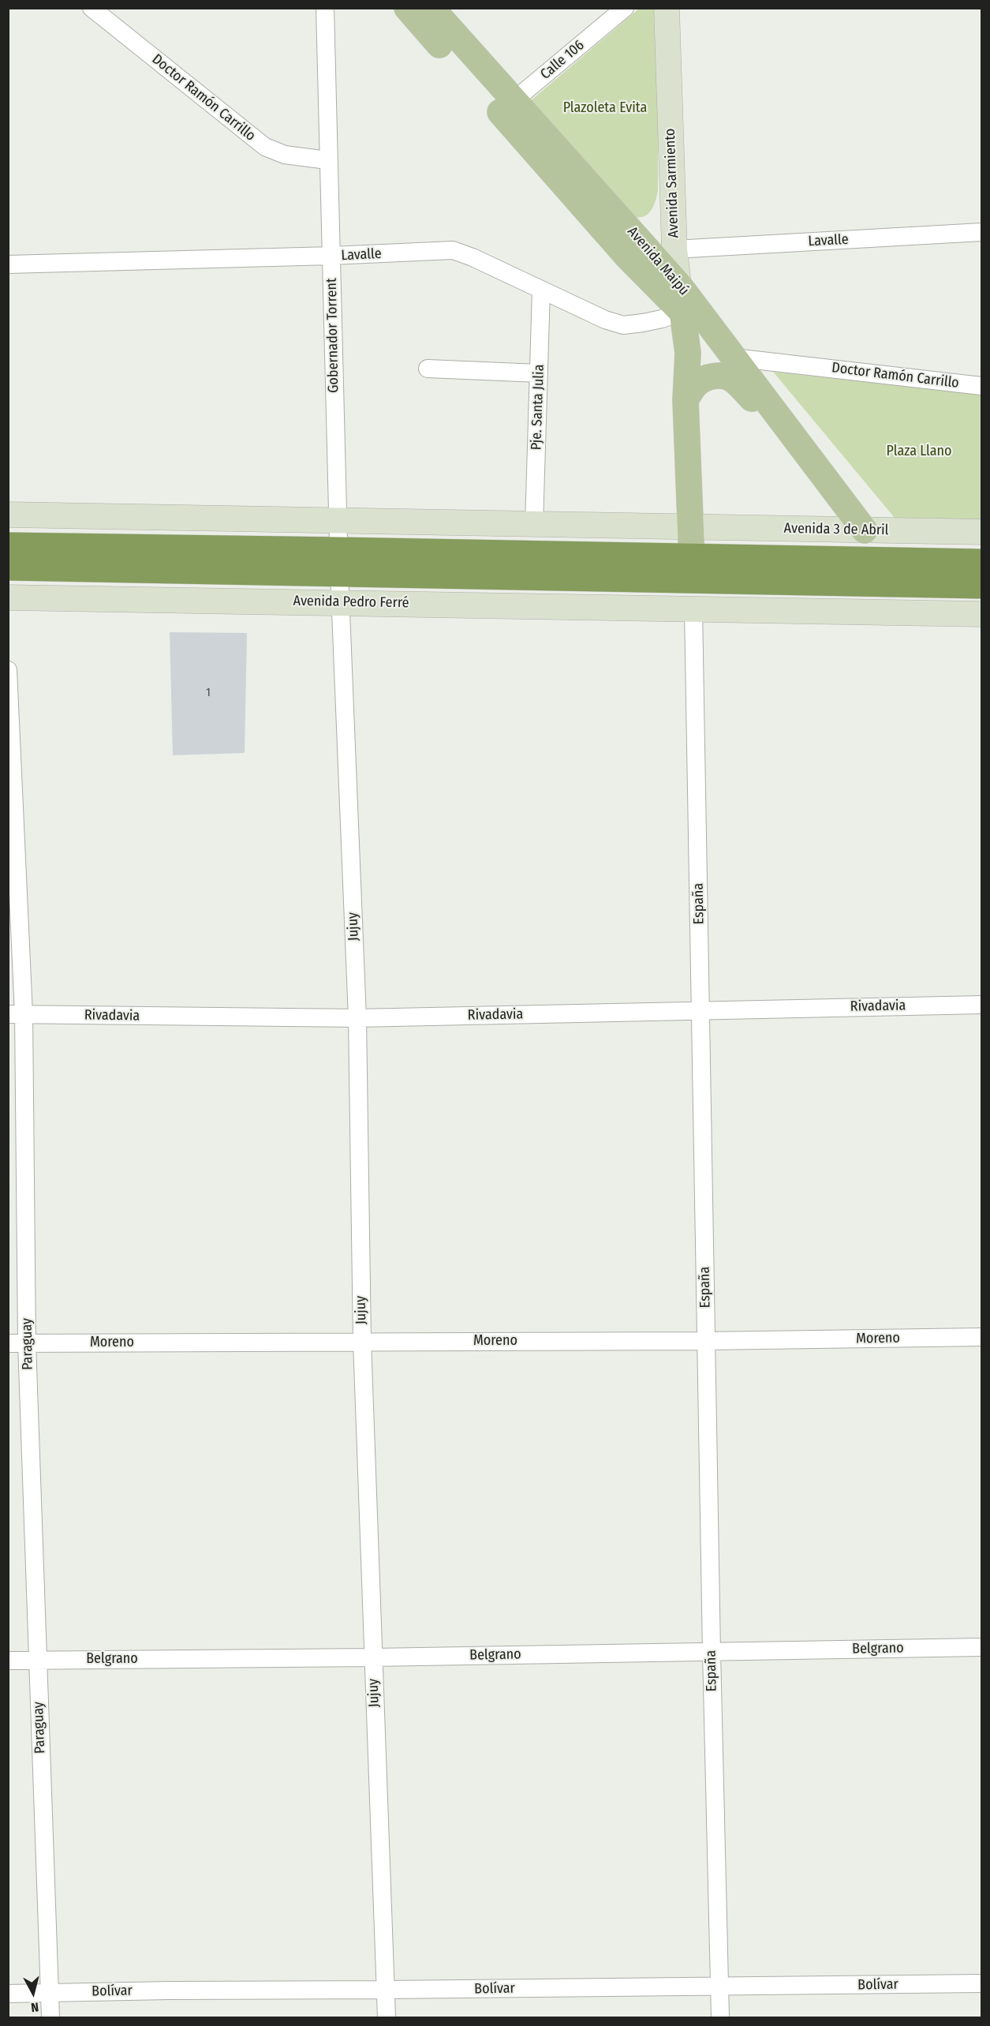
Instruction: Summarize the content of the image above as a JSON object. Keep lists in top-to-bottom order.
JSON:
{
  "streets": {
    "highway": ["Avenida 3 de Abril", "Avenida Pedro Ferré"],
    "main road": ["Avenida Sarmiento", "Avenida Maipú", "España"],
    "street": [
      "Calle 106",
      "Doctor Ramón Carrillo",
      "Lavalle",
      "Gobernador Torrent",
      "Pje. Santa Julia",
      "Jujuy",
      "Rivadavia",
      "Moreno",
      "Paraguay",
      "Belgrano",
      "Bolívar"
    ]
  },
  "crossings": [
    ["Calle 106", "Avenida Maipú"],
    ["Doctor Ramón Carrillo", "Avenida Maipú"],
    ["Doctor Ramón Carrillo", "Gobernador Torrent"],
    ["Avenida Sarmiento", "Lavalle"],
    ["Avenida Sarmiento", "Avenida Maipú"],
    ["Avenida Sarmiento", "Avenida 3 de Abril"],
    ["Avenida Sarmiento", "Avenida Pedro Ferré"],
    ["Avenida Sarmiento", "España"],
    ["Lavalle", "Avenida Maipú"],
    ["Lavalle", "Gobernador Torrent"],
    ["Lavalle", "Pje. Santa Julia"],
    ["Avenida Maipú", "Avenida 3 de Abril"],
    ["Gobernador Torrent", "Avenida Pedro Ferré"],
    ["Gobernador Torrent", "Jujuy"],
    ["Avenida 3 de Abril", "Avenida Pedro Ferré"],
    ["Avenida 3 de Abril", "España"],
    ["Avenida Pedro Ferré", "España"],
    ["Avenida Pedro Ferré", "Jujuy"],
    ["España", "Rivadavia"],
    ["España", "Moreno"],
    ["España", "Belgrano"],
    ["España", "Bolívar"],
    ["Jujuy", "Rivadavia"],
    ["Jujuy", "Moreno"],
    ["Jujuy", "Belgrano"],
    ["Jujuy", "Bolívar"],
    ["Rivadavia", "Paraguay"],
    ["Moreno", "Paraguay"],
    ["Paraguay", "Belgrano"],
    ["Paraguay", "Bolívar"]
  ],
  "parks": ["Plazoleta Evita", "Plaza Llano"],
  "house_numbers": ["1"],
  "north": "bottom"
}
